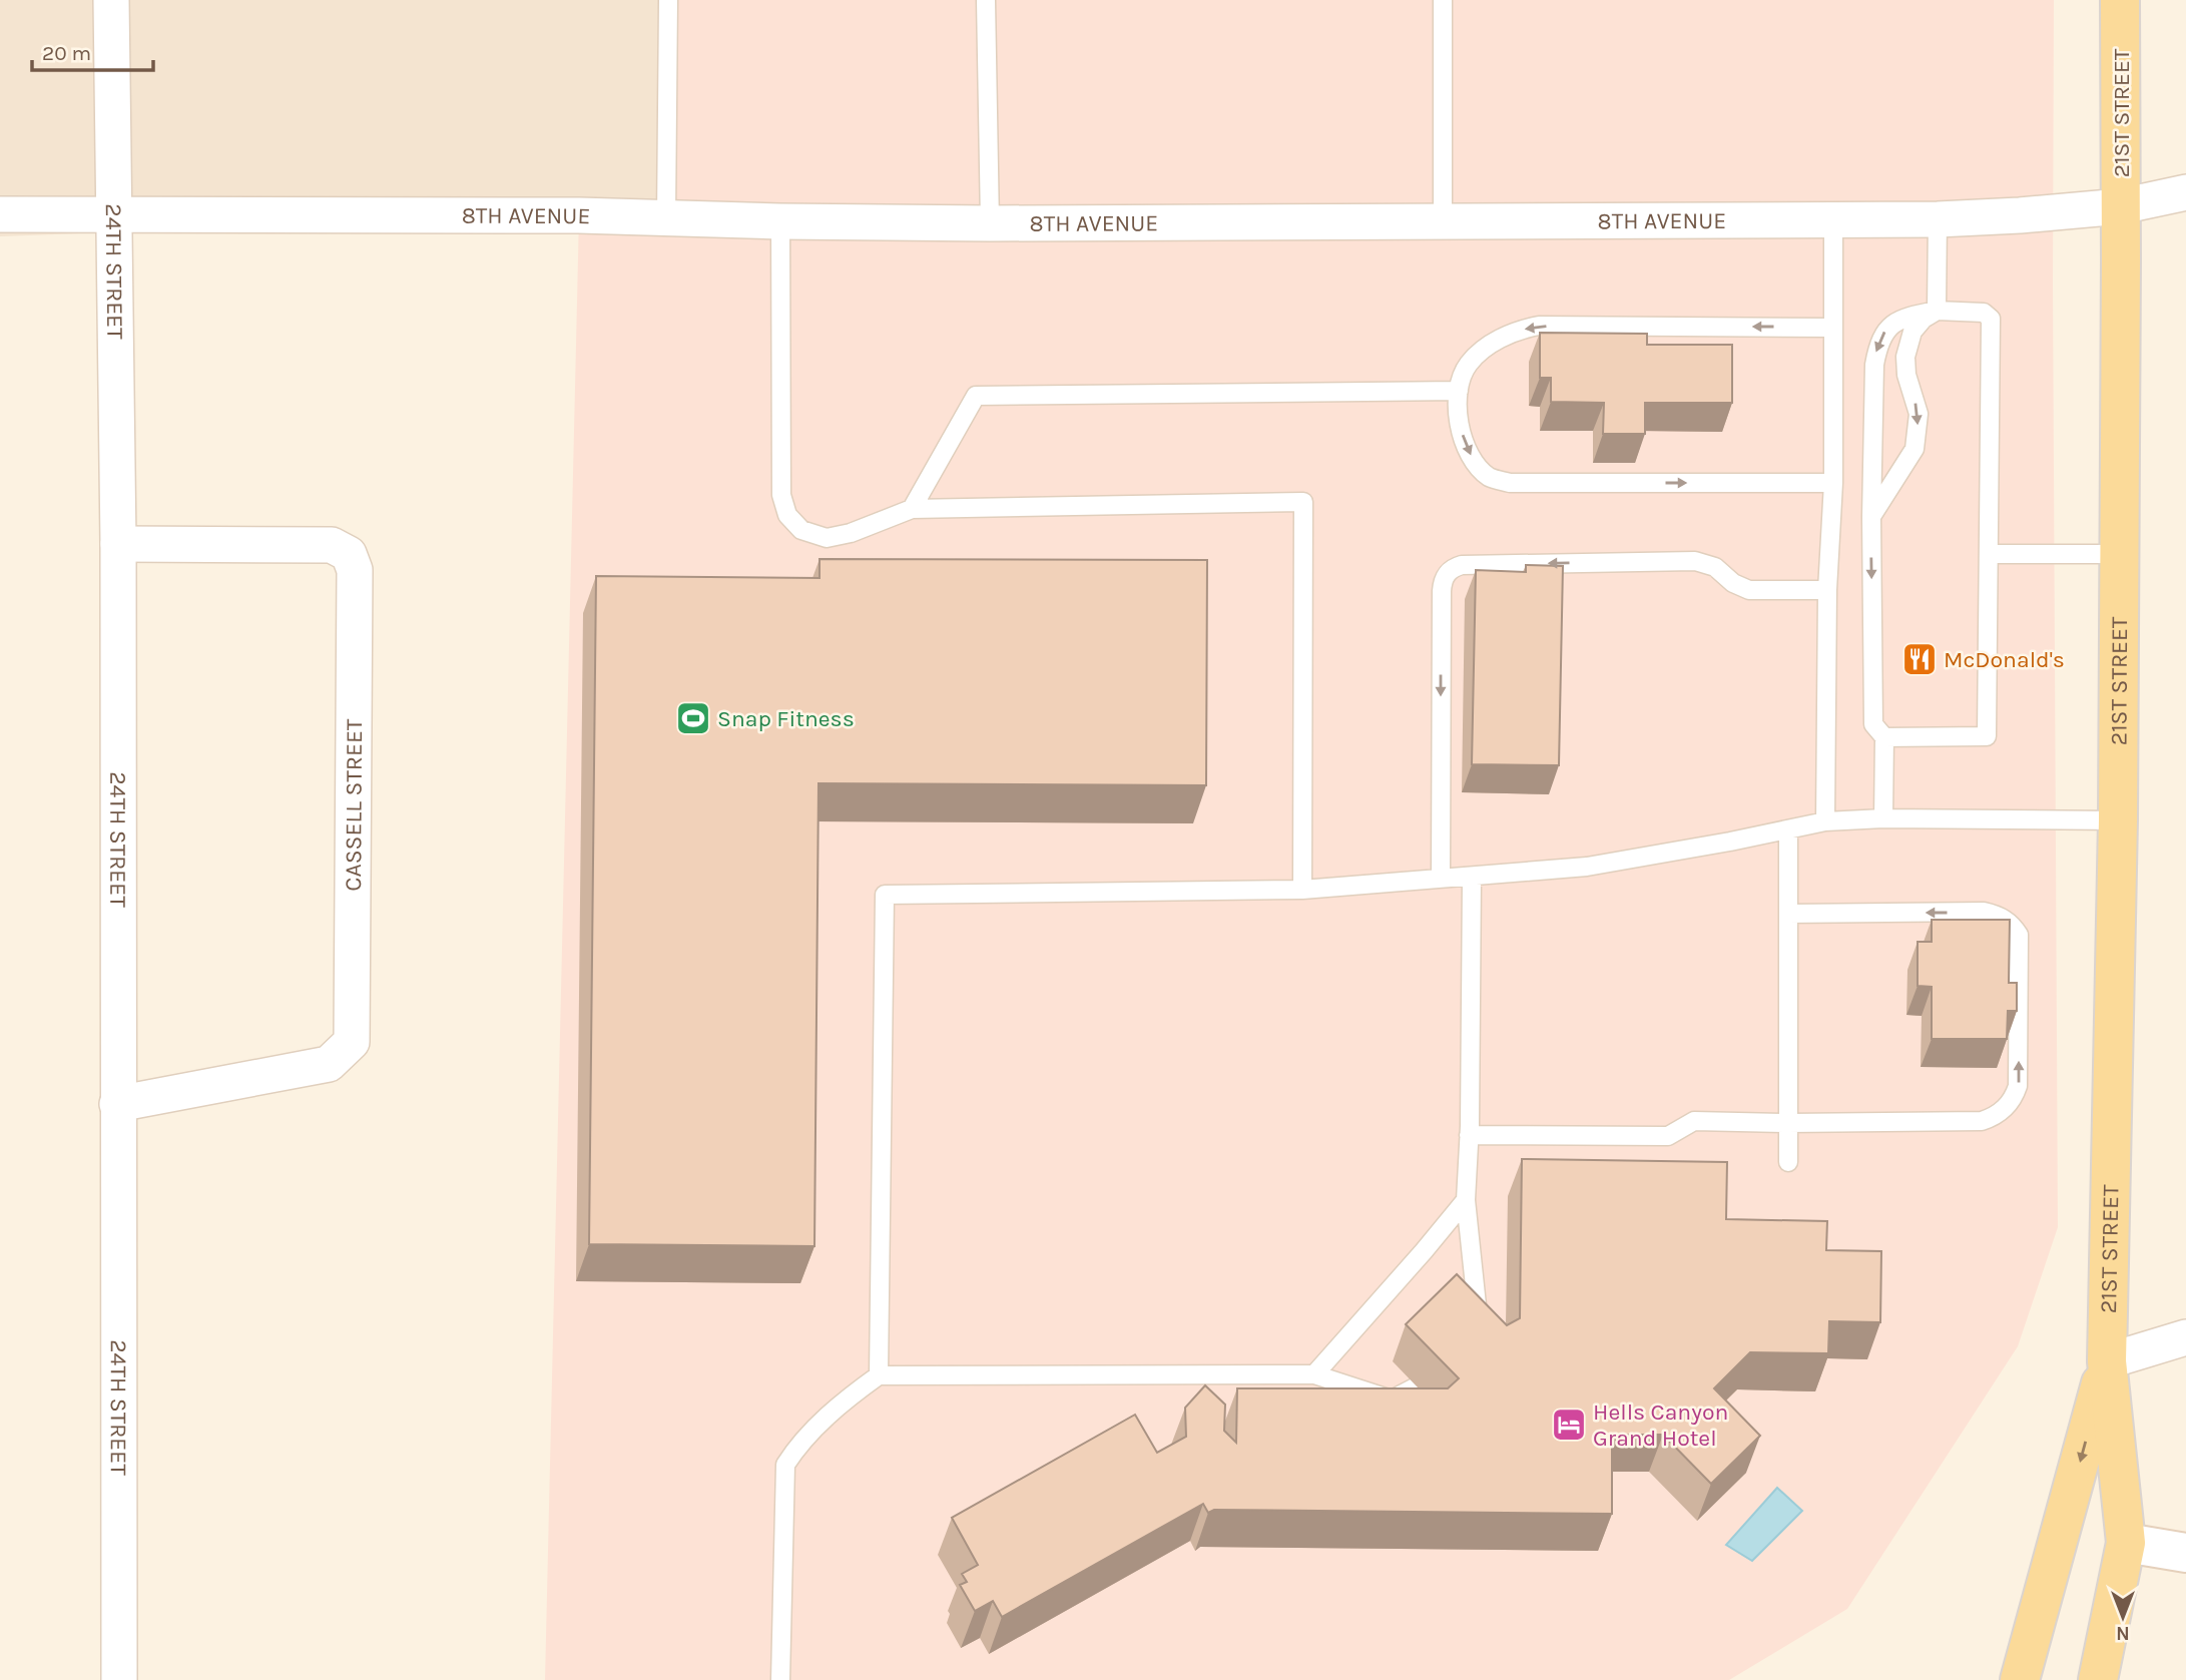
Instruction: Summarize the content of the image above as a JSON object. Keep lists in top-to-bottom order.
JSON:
{
  "streets": {
    "main road": ["21ST STREET"],
    "street": ["8TH AVENUE", "24TH STREET", "CASSELL STREET"]
  },
  "crossings": [
    ["21ST STREET", "8TH AVENUE"],
    ["8TH AVENUE", "24TH STREET"],
    ["24TH STREET", "CASSELL STREET"]
  ],
  "places": {
    "restaurant": ["McDonald's"],
    "sports": ["Snap Fitness"],
    "hotel": ["Hells Canyon Grand Hotel"]
  },
  "scale_bar": "20 m",
  "north": "bottom"
}
